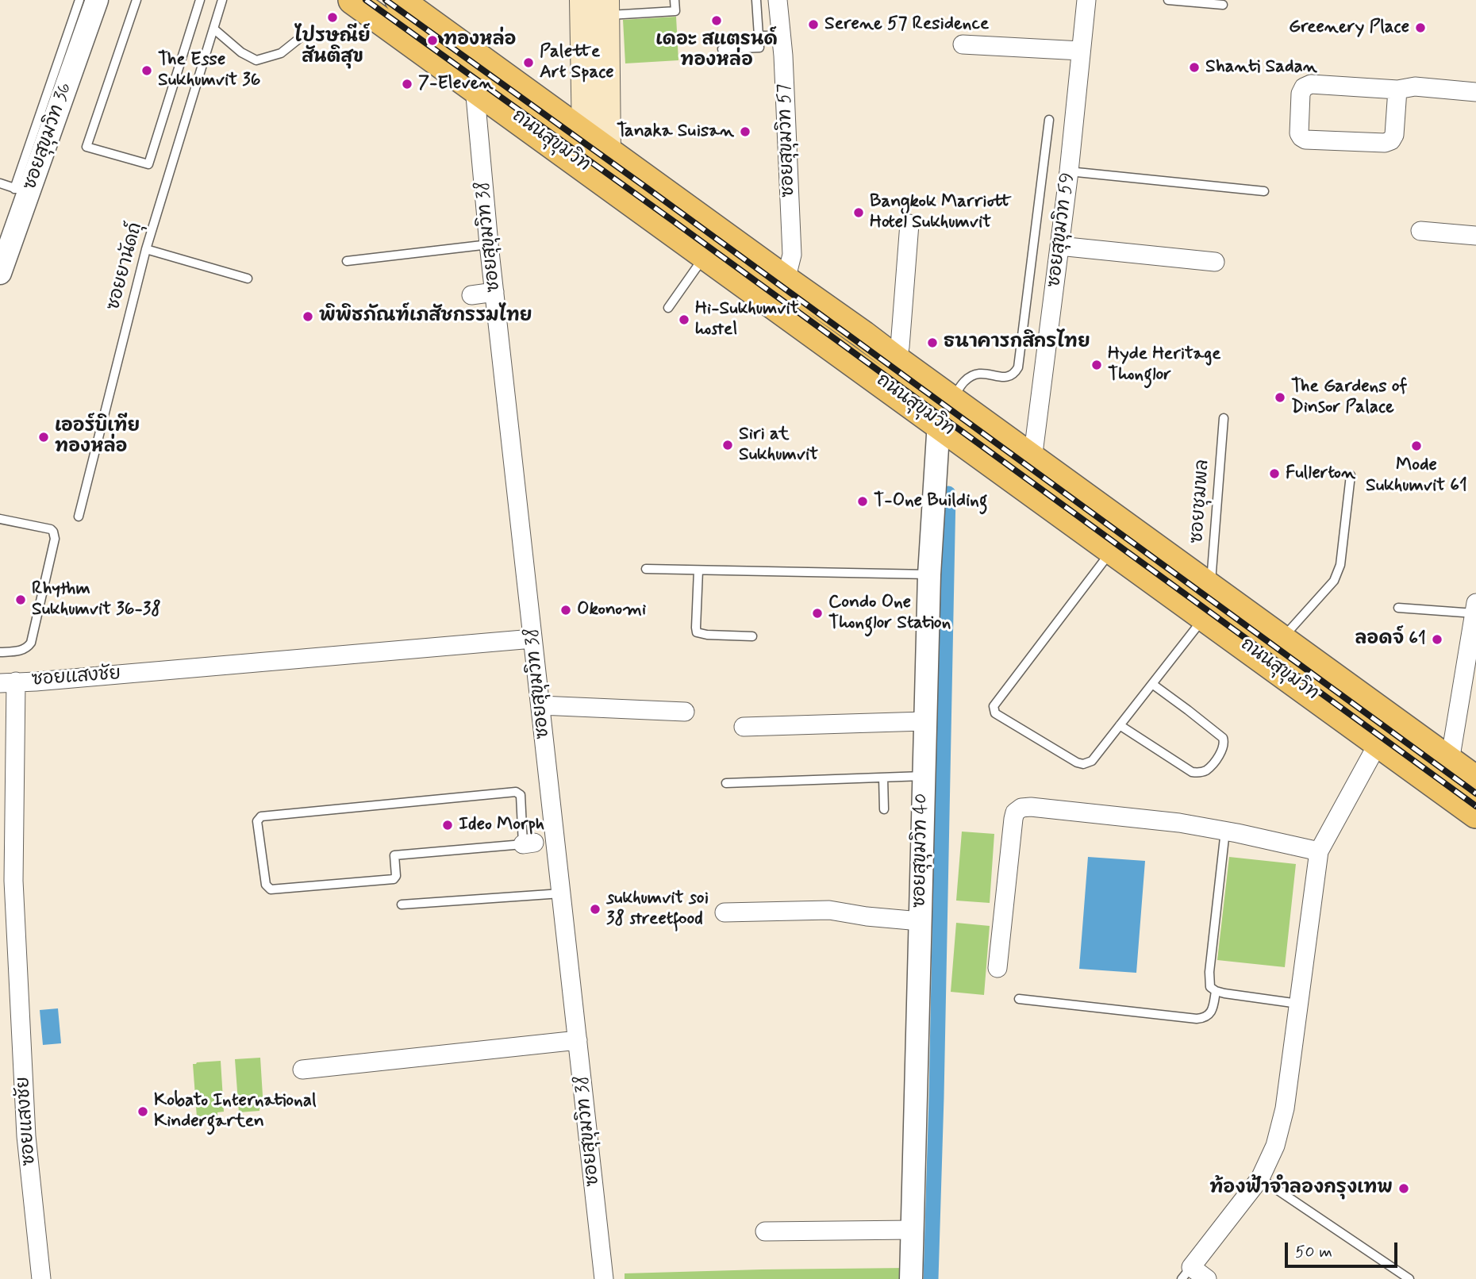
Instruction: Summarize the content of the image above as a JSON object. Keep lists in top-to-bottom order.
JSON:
{
  "streets": {
    "main road": ["ถนนสุขุมวิท"],
    "street": [
      "ซอยสุขุมวิท 36",
      "ซอยสุขุมวิท 57",
      "ซอยสุขุมวิท 59",
      "ซอยสุขุมวิท 38",
      "ซอยแสงชัย",
      "ซอยสุขุมวิท 40"
    ],
    "lane": ["ซอยยานัดถุ์", "ซอยชุมพล"]
  },
  "crossings": [
    ["ซอยสุขุมวิท 57", "ถนนสุขุมวิท"],
    ["ถนนสุขุมวิท", "ซอยสุขุมวิท 59"],
    ["ถนนสุขุมวิท", "ซอยสุขุมวิท 38"],
    ["ถนนสุขุมวิท", "ซอยชุมพล"],
    ["ถนนสุขุมวิท", "ซอยสุขุมวิท 40"],
    ["ซอยสุขุมวิท 38", "ซอยแสงชัย"]
  ],
  "places": [
    "ไปรษณีย์ สันติสุข",
    "เดอะ สแตรนด์ ทองหล่อ",
    "Serene 57 Residence",
    "Greenery Place",
    "ทองหล่อ",
    "Palette Art Space",
    "Shanti Sadan",
    "The Esse Sukhumvit 36",
    "7-Eleven",
    "Tanaka Suisan",
    "Bangkok Marriott Hotel Sukhumvit",
    "พิพิธภัณฑ์เภสัชกรรมไทย",
    "Hi-Sukhumvit hostel",
    "ธนาคารกสิกรไทย",
    "Hyde Heritage Thonglor",
    "The Gardens of Dinsor Palace",
    "เออร์บิเทีย ทองหล่อ",
    "Siri at Sukhumvit",
    "Mode Sukhumvit 61",
    "Fullerton",
    "T-One Building",
    "Rhythm Sukhumvit 36-38",
    "Okonomi",
    "Condo One Thonglor Station",
    "ลอดจ์ 61",
    "Ideo Morph",
    "sukhumvit soi 38 streetfood",
    "Kobato International Kindergarten",
    "ท้องฟ้าจำลองกรุงเทพ"
  ],
  "scale_bar": "50 m"
}
